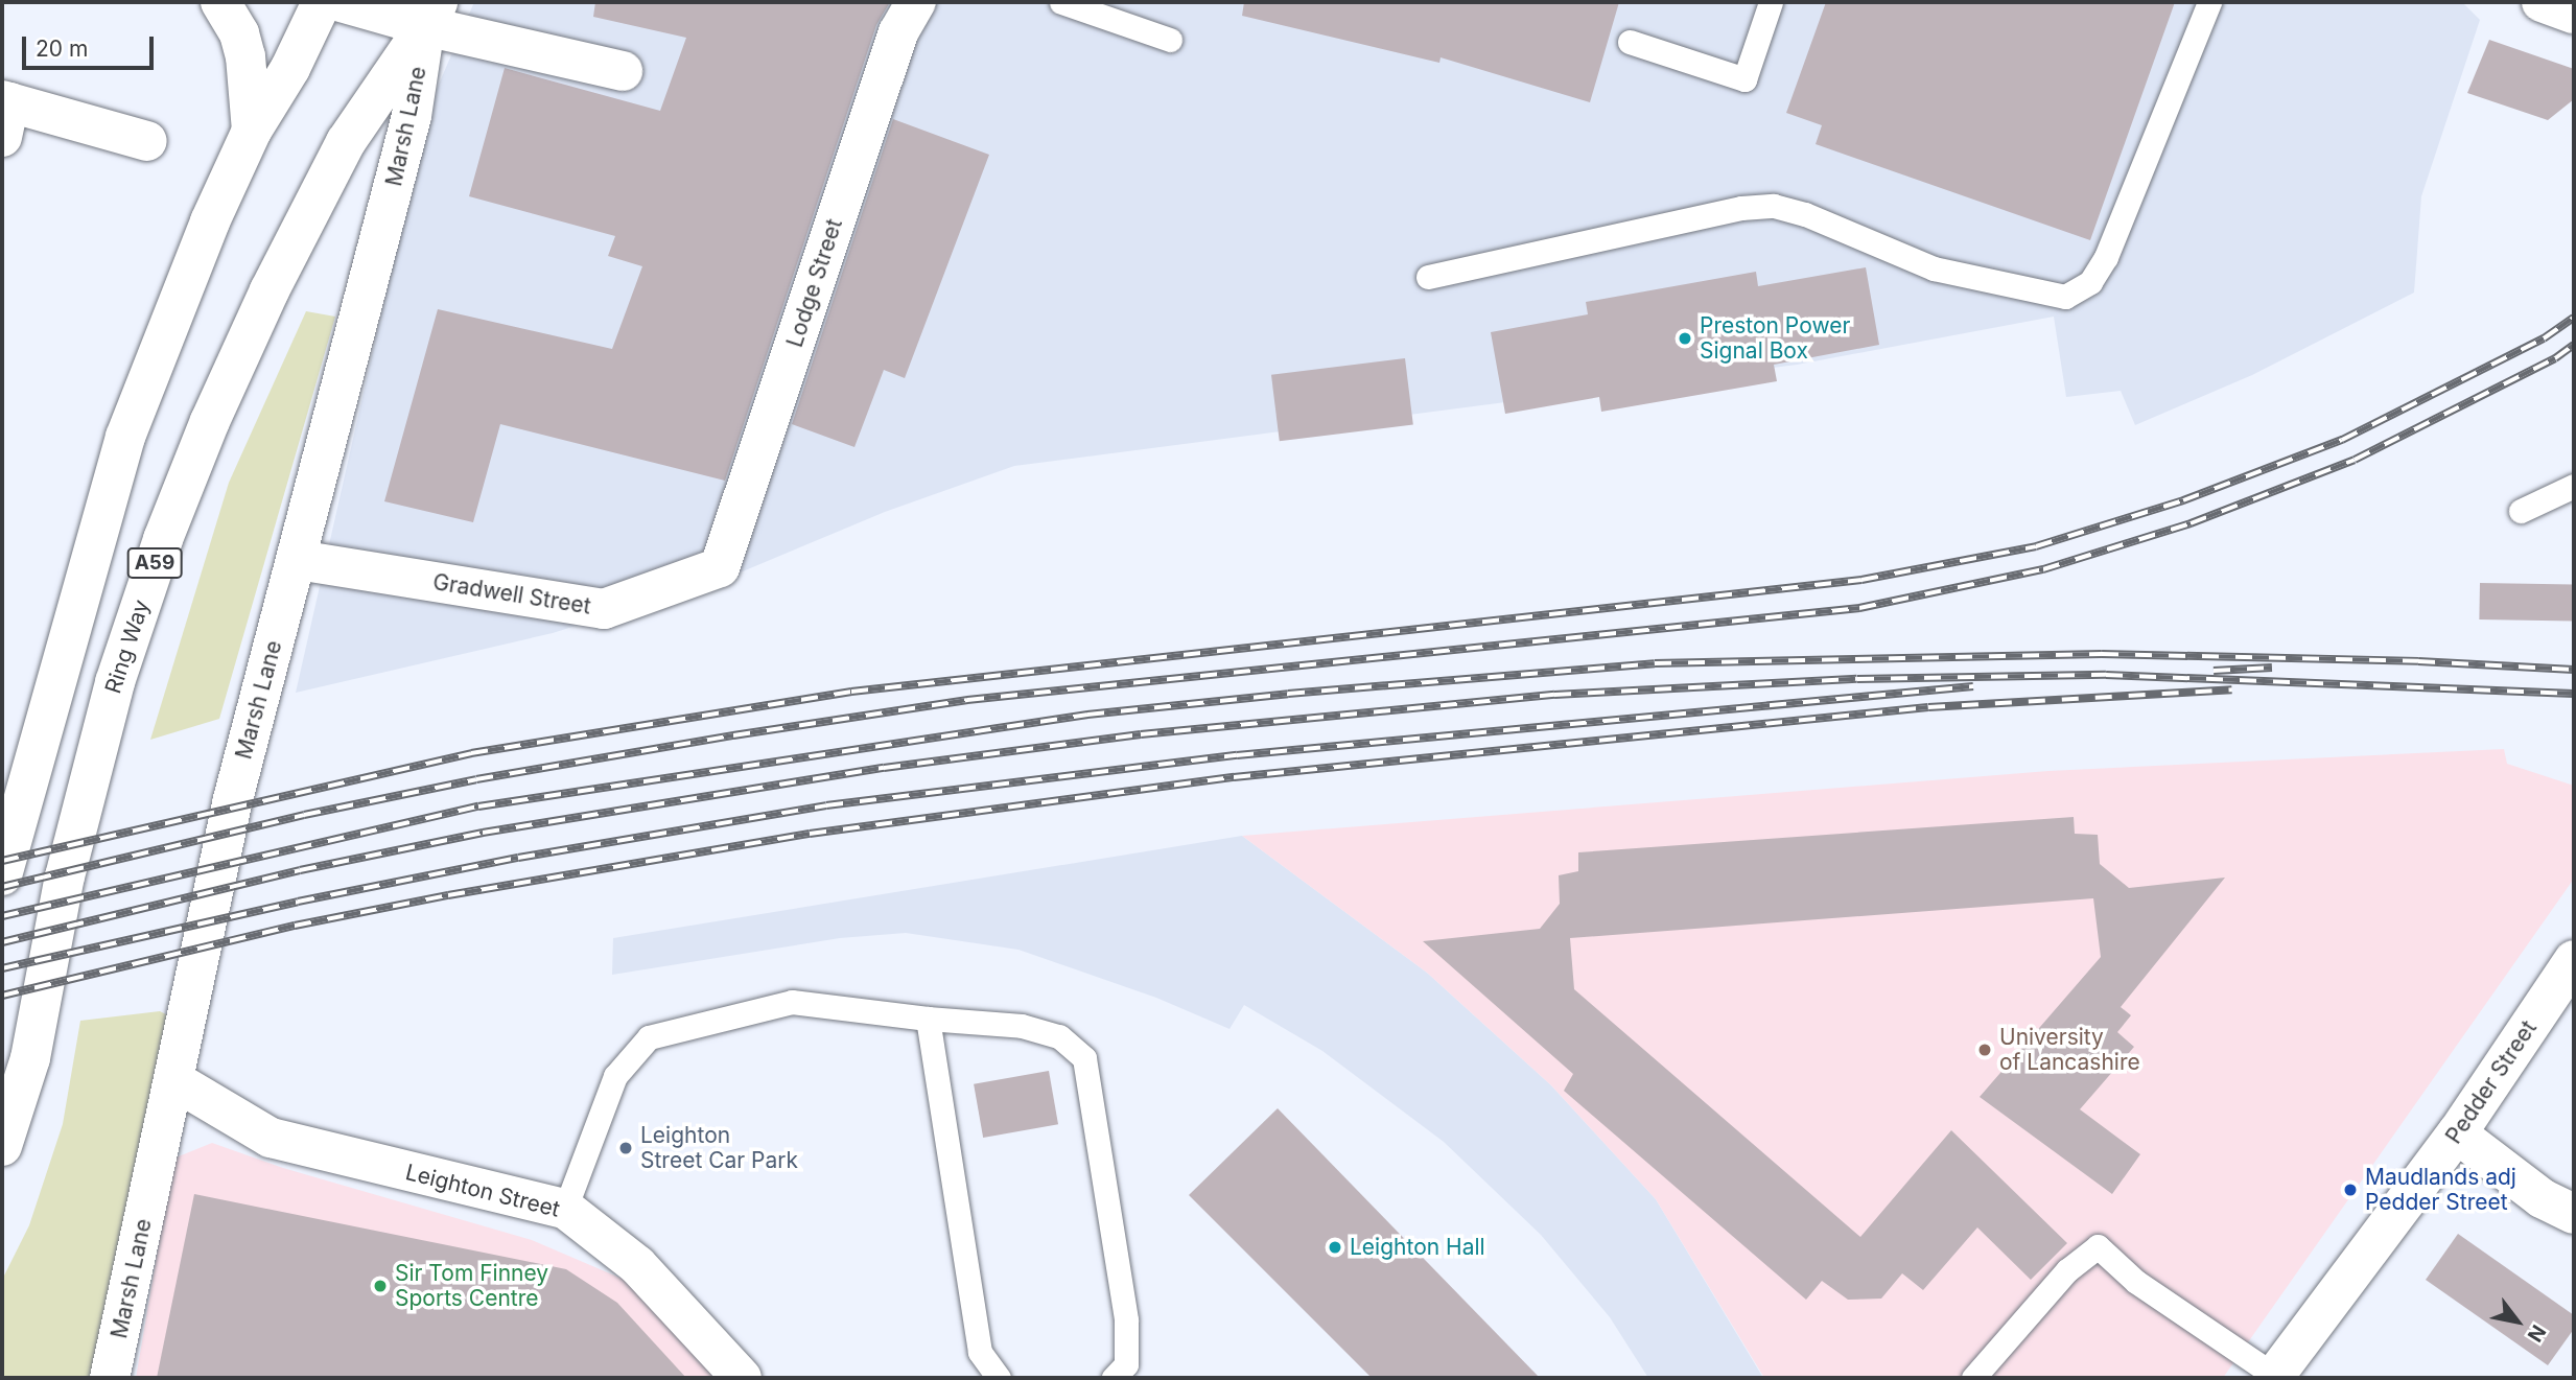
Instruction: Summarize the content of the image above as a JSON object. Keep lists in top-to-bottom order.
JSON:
{
  "streets": {
    "main road": [
      "Marsh Lane",
      "Lodge Street",
      "A59",
      "Gradwell Street",
      "Ring Way",
      "Pedder Street",
      "Leighton Street"
    ]
  },
  "crossings": [
    ["Marsh Lane", "Gradwell Street"],
    ["Marsh Lane", "Ring Way"],
    ["Marsh Lane", "Leighton Street"],
    ["Lodge Street", "Gradwell Street"]
  ],
  "places": [
    "Preston Power Signal Box",
    "University of Lancashire",
    "Leighton Street Car Park",
    "Maudlands adj Pedder Street",
    "Leighton Hall",
    "Sir Tom Finney Sports Centre"
  ],
  "scale_bar": "20 m",
  "north": "bottom right"
}
